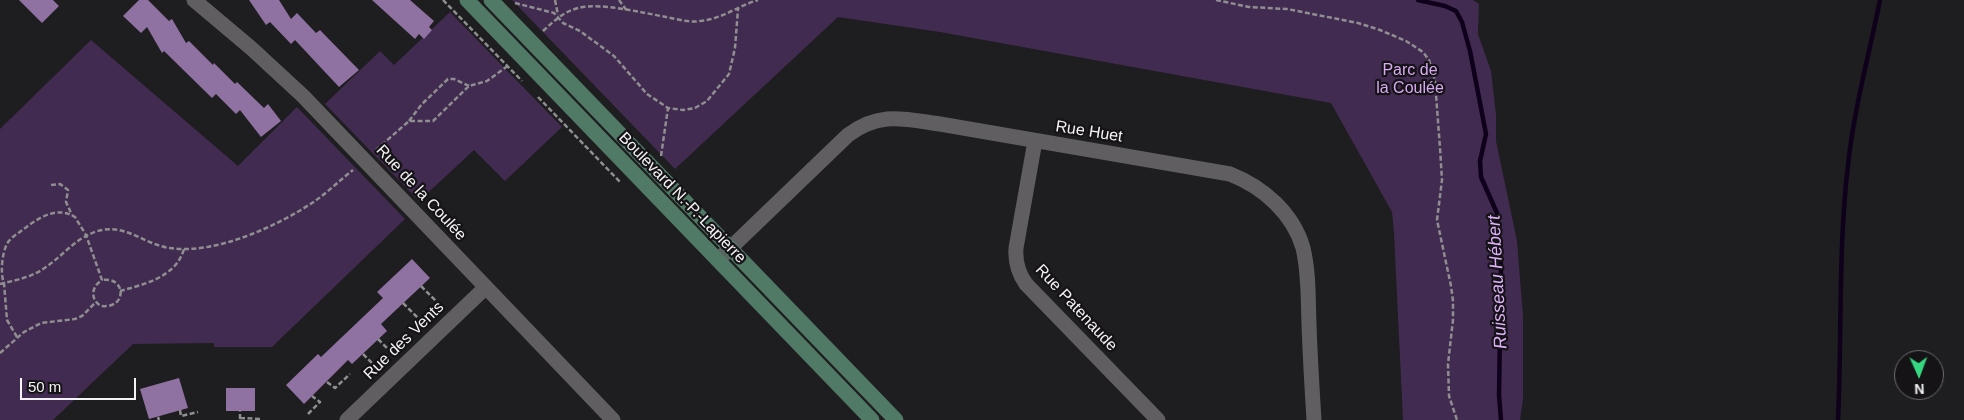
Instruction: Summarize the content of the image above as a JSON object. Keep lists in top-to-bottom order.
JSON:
{
  "streets": {
    "street": [
      "Rue Huet",
      "Rue de la Coulée",
      "Boulevard N.-P.-Lapierre",
      "Rue Patenaude",
      "Rue des Vents"
    ]
  },
  "crossings": [
    ["Rue Huet", "Boulevard N.-P.-Lapierre"],
    ["Rue Huet", "Rue Patenaude"],
    ["Rue de la Coulée", "Rue des Vents"]
  ],
  "water": ["Ruisseau Hébert"],
  "parks": ["Parc de la Coulée"],
  "scale_bar": "50 m",
  "north": "bottom"
}
